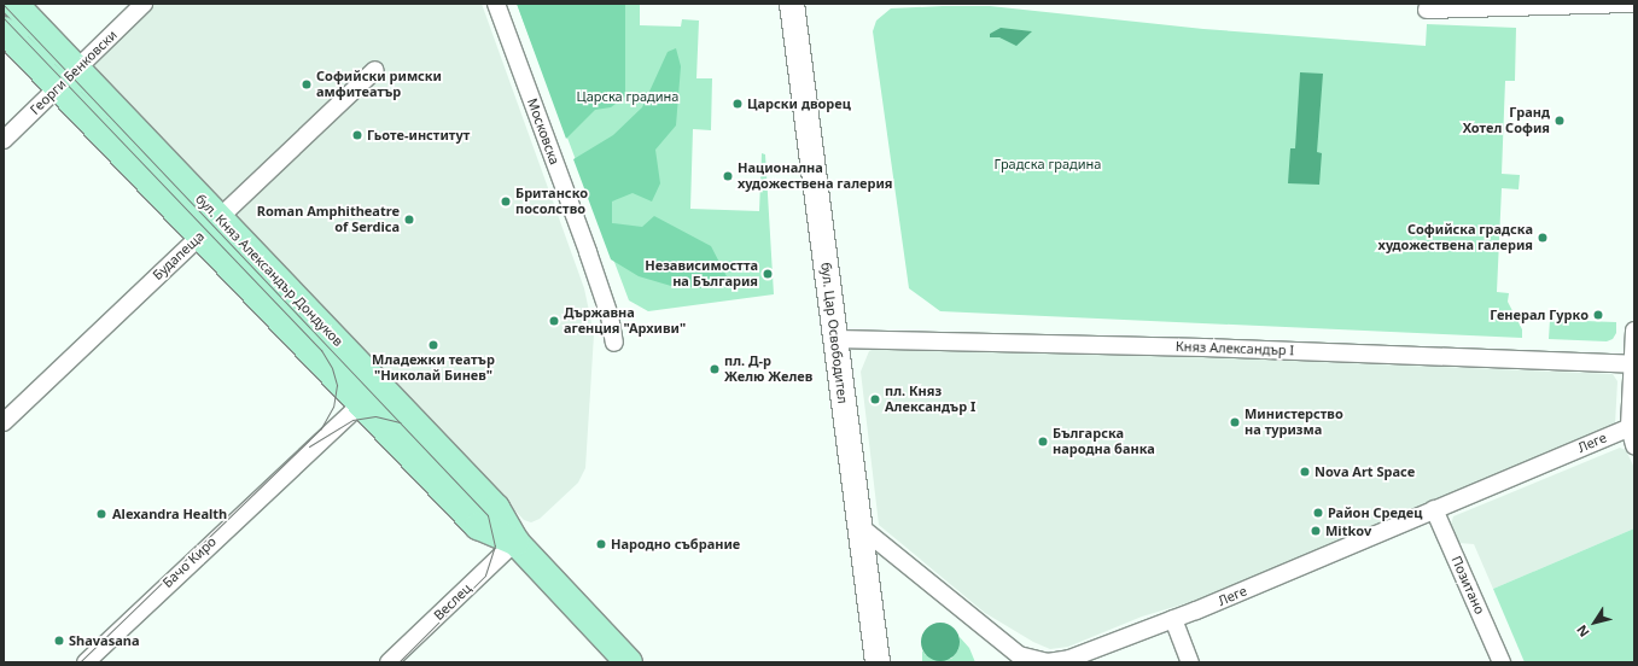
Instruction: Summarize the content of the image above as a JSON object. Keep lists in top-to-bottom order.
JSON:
{
  "streets": {
    "main road": ["бул. Княз Александър Дондуков", "бул. Цар Освободител"],
    "street": [
      "Георги Бенковски",
      "Московска",
      "Будапеща",
      "Княз Александър I",
      "Леге",
      "Бачо Киро",
      "Позитано",
      "Веслец"
    ]
  },
  "crossings": [
    ["Георги Бенковски", "бул. Княз Александър Дондуков"],
    ["Будапеща", "бул. Княз Александър Дондуков"],
    ["бул. Княз Александър Дондуков", "Бачо Киро"],
    ["бул. Княз Александър Дондуков", "Веслец"],
    ["бул. Цар Освободител", "Княз Александър I"],
    ["бул. Цар Освободител", "Леге"],
    ["Леге", "Позитано"]
  ],
  "parks": ["Царска градина", "Градска градина"],
  "places": [
    "Софийски римски амфитеатър",
    "Царски дворец",
    "Гранд Хотел София",
    "Гьоте-институт",
    "Национална художествена галерия",
    "Британско посолство",
    "Roman Amphitheatre of Serdica",
    "Софийска градска художествена галерия",
    "Независимостта на България",
    "Генерал Гурко",
    "Държавна агенция \"Архиви\"",
    "Младежки театър \"Николай Бинев\"",
    "пл. Д-р Желю Желев",
    "пл. Княз Александър I",
    "Министерство на туризма",
    "Българска народна банка",
    "Nova Art Space",
    "Район Средец",
    "Alexandra Health",
    "Mitkov",
    "Народно събрание",
    "Shavasana"
  ],
  "north": "bottom left"
}
